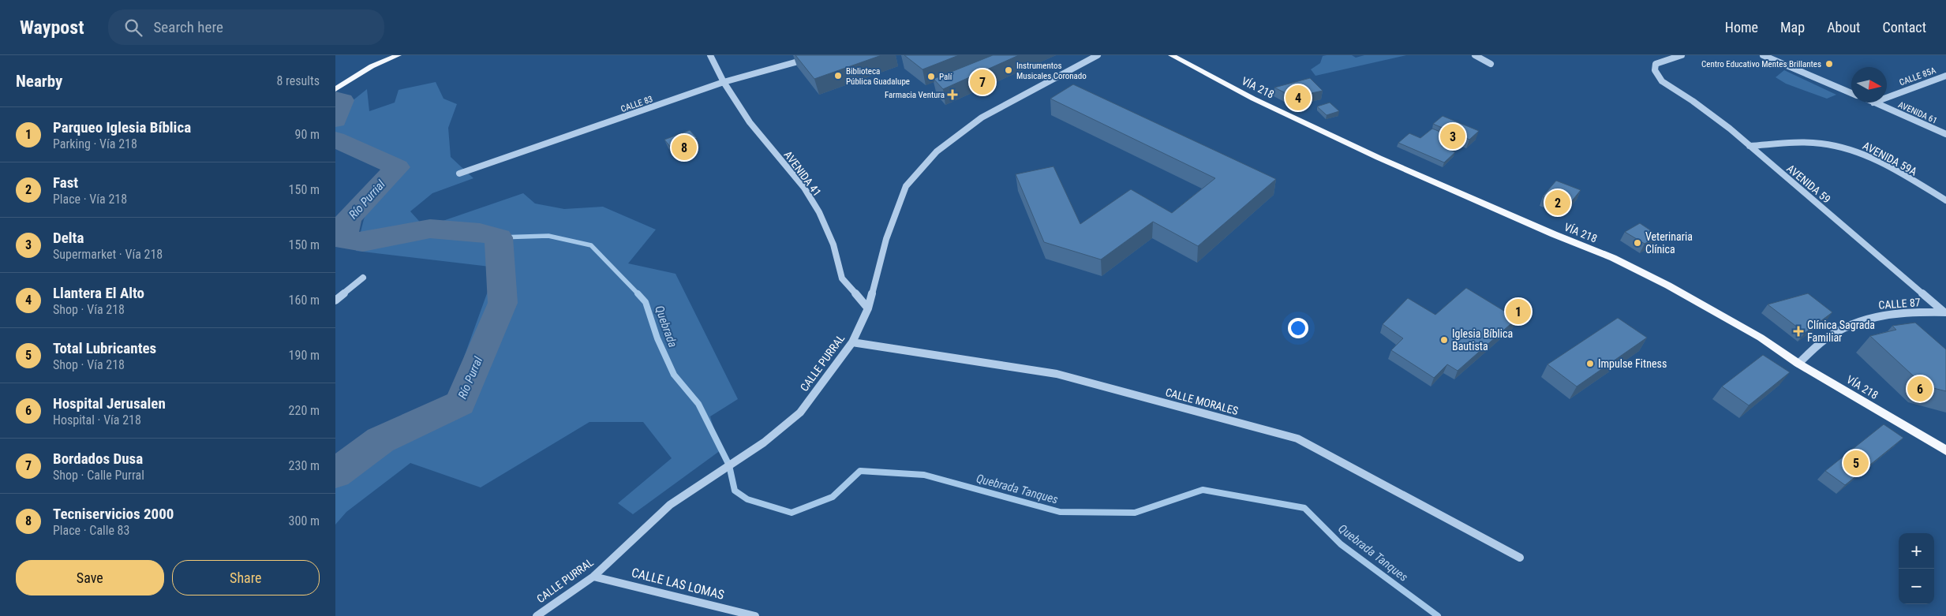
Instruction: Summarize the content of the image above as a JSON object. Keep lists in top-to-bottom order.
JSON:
{
  "streets": {
    "main road": ["VÍA 218"],
    "street": [
      "CALLE 85A",
      "CALLE 83",
      "AVENIDA 61",
      "AVENIDA 59A",
      "AVENIDA 41",
      "AVENIDA 59",
      "CALLE 87",
      "CALLE PURRAL",
      "CALLE MORALES",
      "CALLE LAS LOMAS"
    ]
  },
  "crossings": [
    ["VÍA 218", "CALLE 87"],
    ["CALLE 83", "AVENIDA 41"],
    ["AVENIDA 59A", "AVENIDA 59"],
    ["AVENIDA 41", "CALLE PURRAL"],
    ["AVENIDA 59", "CALLE 87"],
    ["CALLE PURRAL", "CALLE MORALES"],
    ["CALLE PURRAL", "CALLE LAS LOMAS"]
  ],
  "water": [
    "Río Purrial",
    "Quebrada",
    "Río Purral",
    "Quebrada Tanques"
  ],
  "places": {
    "other": [
      "Centro Educativo Mentes Brillantes",
      "Instrumentos Musicales Coronado",
      "Biblioteca Pública Guadalupe",
      "Palí",
      "Veterinaria Clínica",
      "Iglesia Bíblica Bautista",
      "Impulse Fitness"
    ],
    "health": ["Farmacia Ventura", "Clínica Sagrada Familiar"]
  },
  "north": "right",
  "page": {
    "header": "Waypost",
    "search": "Search here",
    "nav": [
      "Home",
      "Map",
      "About",
      "Contact"
    ],
    "heading": ["Nearby", "8 results"],
    "pins": [
      "7",
      "4",
      "3",
      "8",
      "2",
      "1",
      "6",
      "5"
    ],
    "list": [
      {
        "mark": "1",
        "name": "Parqueo Iglesia Bíblica",
        "note": "Parking · Vía 218",
        "value": "90 m"
      },
      {
        "mark": "2",
        "name": "Fast",
        "note": "Place · Vía 218",
        "value": "150 m"
      },
      {
        "mark": "3",
        "name": "Delta",
        "note": "Supermarket · Vía 218",
        "value": "150 m"
      },
      {
        "mark": "4",
        "name": "Llantera El Alto",
        "note": "Shop · Vía 218",
        "value": "160 m"
      },
      {
        "mark": "5",
        "name": "Total Lubricantes",
        "note": "Shop · Vía 218",
        "value": "190 m"
      },
      {
        "mark": "6",
        "name": "Hospital Jerusalen",
        "note": "Hospital · Vía 218",
        "value": "220 m"
      },
      {
        "mark": "7",
        "name": "Bordados Dusa",
        "note": "Shop · Calle Purral",
        "value": "230 m"
      },
      {
        "mark": "8",
        "name": "Tecniservicios 2000",
        "note": "Place · Calle 83",
        "value": "300 m"
      }
    ],
    "map_buttons": ["+", "−"],
    "buttons": ["Save", "Share"]
  }
}
